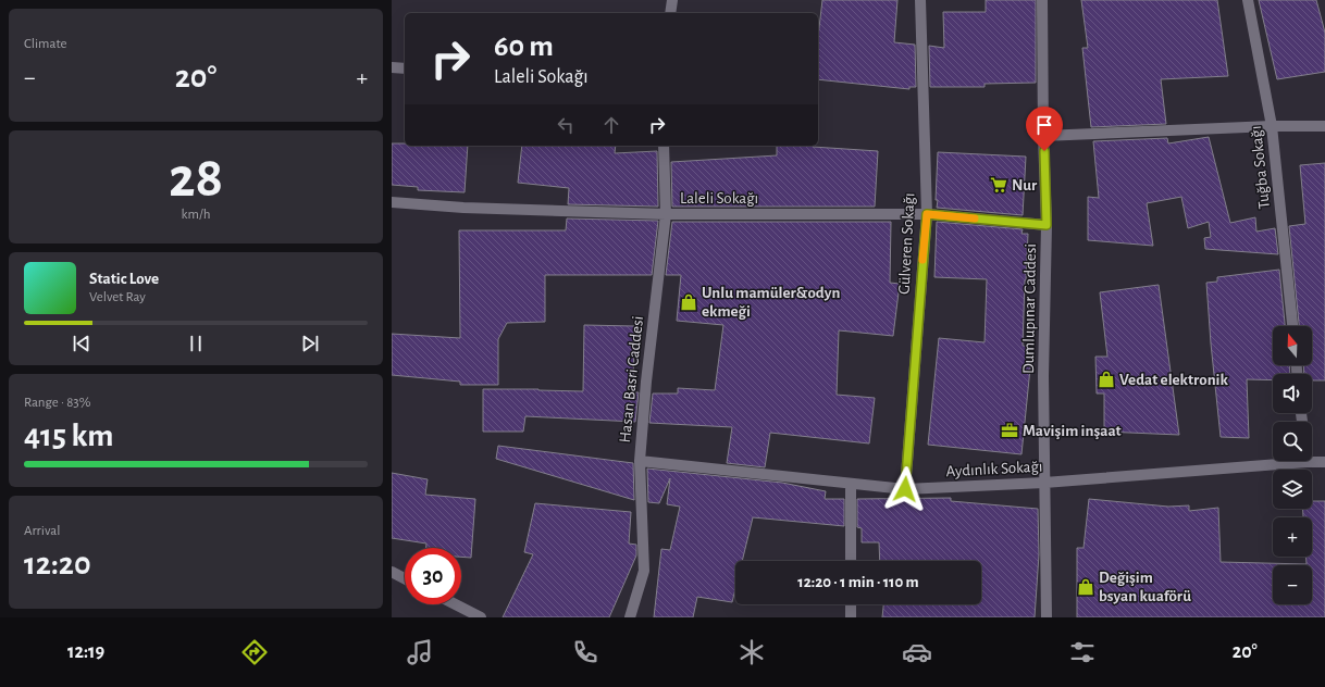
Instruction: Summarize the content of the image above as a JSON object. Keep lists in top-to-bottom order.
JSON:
{
  "streets": {
    "street": [
      "Tuğba Sokağı",
      "Laleli Sokağı",
      "Gülveren Sokağı",
      "Dumlupınar Caddesi",
      "Hasan Basri Caddesi",
      "Aydınlık Sokağı"
    ]
  },
  "crossings": [
    ["Laleli Sokağı", "Gülveren Sokağı"],
    ["Laleli Sokağı", "Dumlupınar Caddesi"],
    ["Laleli Sokağı", "Hasan Basri Caddesi"],
    ["Gülveren Sokağı", "Aydınlık Sokağı"],
    ["Dumlupınar Caddesi", "Aydınlık Sokağı"],
    ["Hasan Basri Caddesi", "Aydınlık Sokağı"]
  ],
  "places": {
    "supermarket": ["Nur"],
    "shop": ["Unlu mamüler&odyn ekmeği", "Vedat elektronik", "Değişim bsyan kuaförü"],
    "office": ["Mavişim inşaat"]
  },
  "north": "top",
  "page": {
    "tile": [
      "Climate",
      ["28", "km/h"],
      ["Range · 83%", "415 km"],
      ["Arrival", "12:20"]
    ],
    "turn": ["60 m", "Laleli Sokağı"],
    "heat": ["−", "20°", "+"],
    "song": ["Static Love", "Velvet Ray"],
    "map_buttons": ["+", "−"],
    "limit": "30",
    "trip": "12:20 · 1 min · 110 m",
    "tabs": ["12:19", "20°"]
  }
}
